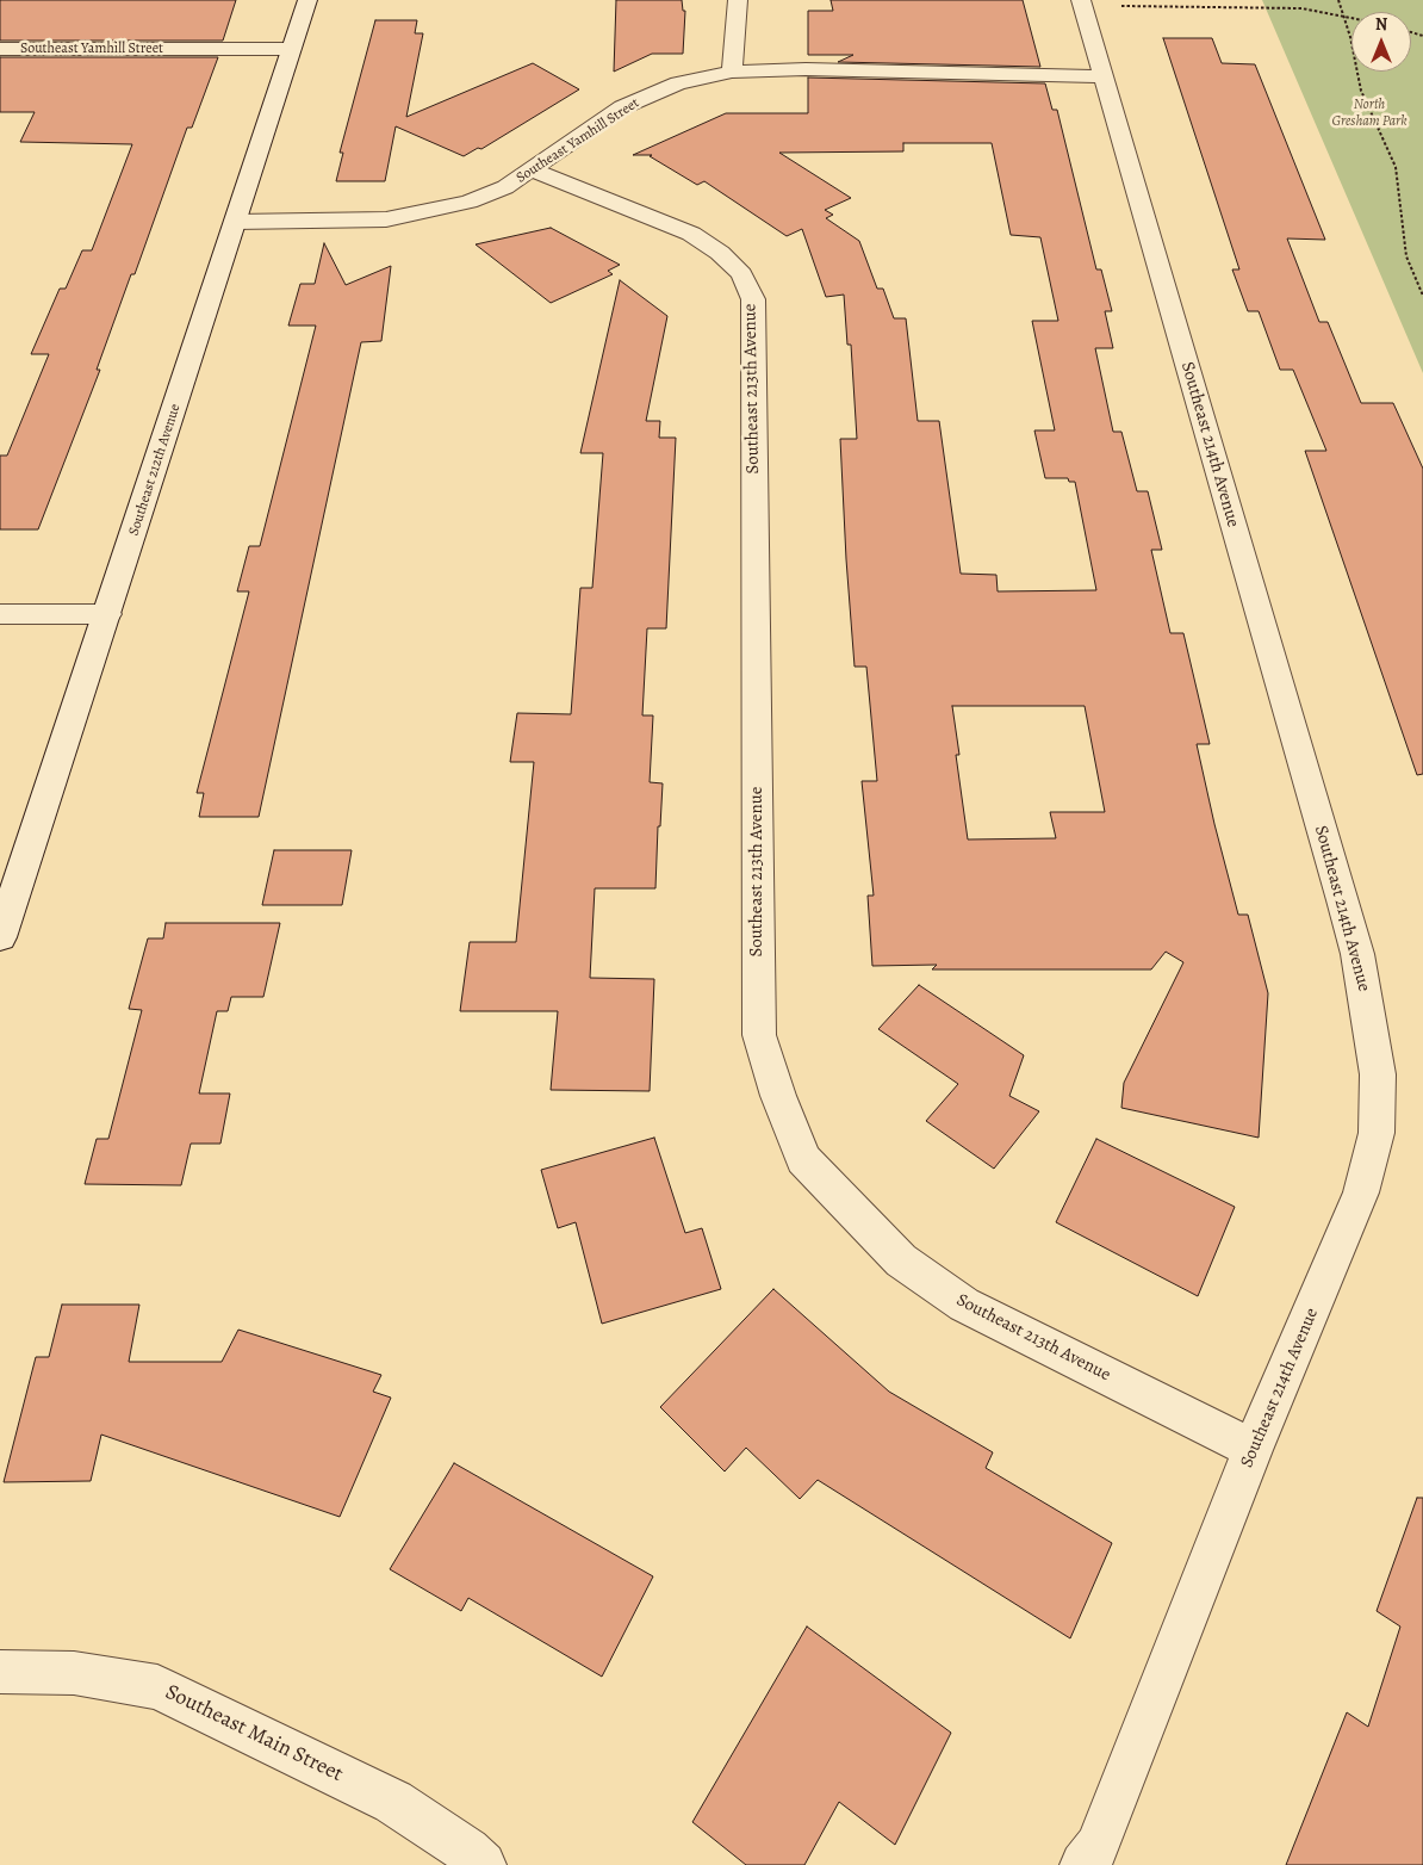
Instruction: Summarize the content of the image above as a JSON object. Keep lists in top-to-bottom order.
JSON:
{
  "streets": {
    "street": [
      "Southeast Yamhill Street",
      "Southeast 213th Avenue",
      "Southeast 214th Avenue",
      "Southeast 212th Avenue",
      "Southeast Main Street"
    ]
  },
  "crossings": [
    ["Southeast Yamhill Street", "Southeast 213th Avenue"],
    ["Southeast Yamhill Street", "Southeast 214th Avenue"],
    ["Southeast Yamhill Street", "Southeast 212th Avenue"],
    ["Southeast 213th Avenue", "Southeast 214th Avenue"]
  ],
  "parks": ["North Gresham Park"],
  "north": "top"
}
